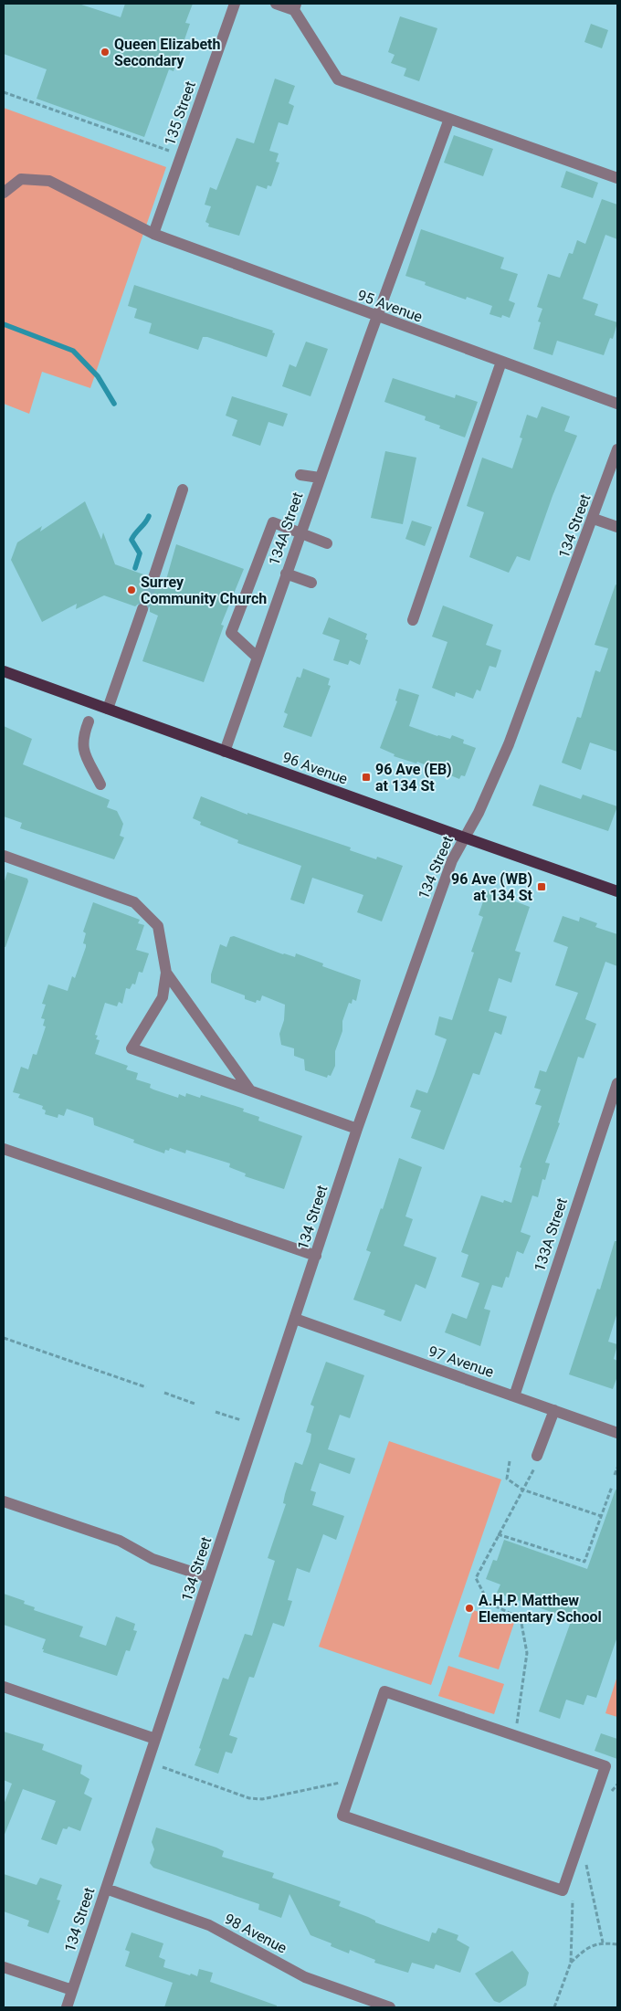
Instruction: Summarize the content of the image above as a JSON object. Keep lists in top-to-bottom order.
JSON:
{
  "streets": {
    "main road": ["96 Avenue"],
    "street": [
      "135 Street",
      "95 Avenue",
      "134 Street",
      "134A Street",
      "133A Street",
      "97 Avenue",
      "98 Avenue"
    ]
  },
  "crossings": [
    ["135 Street", "95 Avenue"],
    ["95 Avenue", "134A Street"],
    ["134 Street", "96 Avenue"],
    ["134 Street", "97 Avenue"],
    ["134 Street", "98 Avenue"],
    ["134A Street", "96 Avenue"],
    ["133A Street", "97 Avenue"]
  ],
  "places": {
    "other": ["Queen Elizabeth Secondary", "Surrey Community Church", "A.H.P. Matthew Elementary School"],
    "transit": ["96 Ave (EB) at 134 St", "96 Ave (WB) at 134 St"]
  }
}
